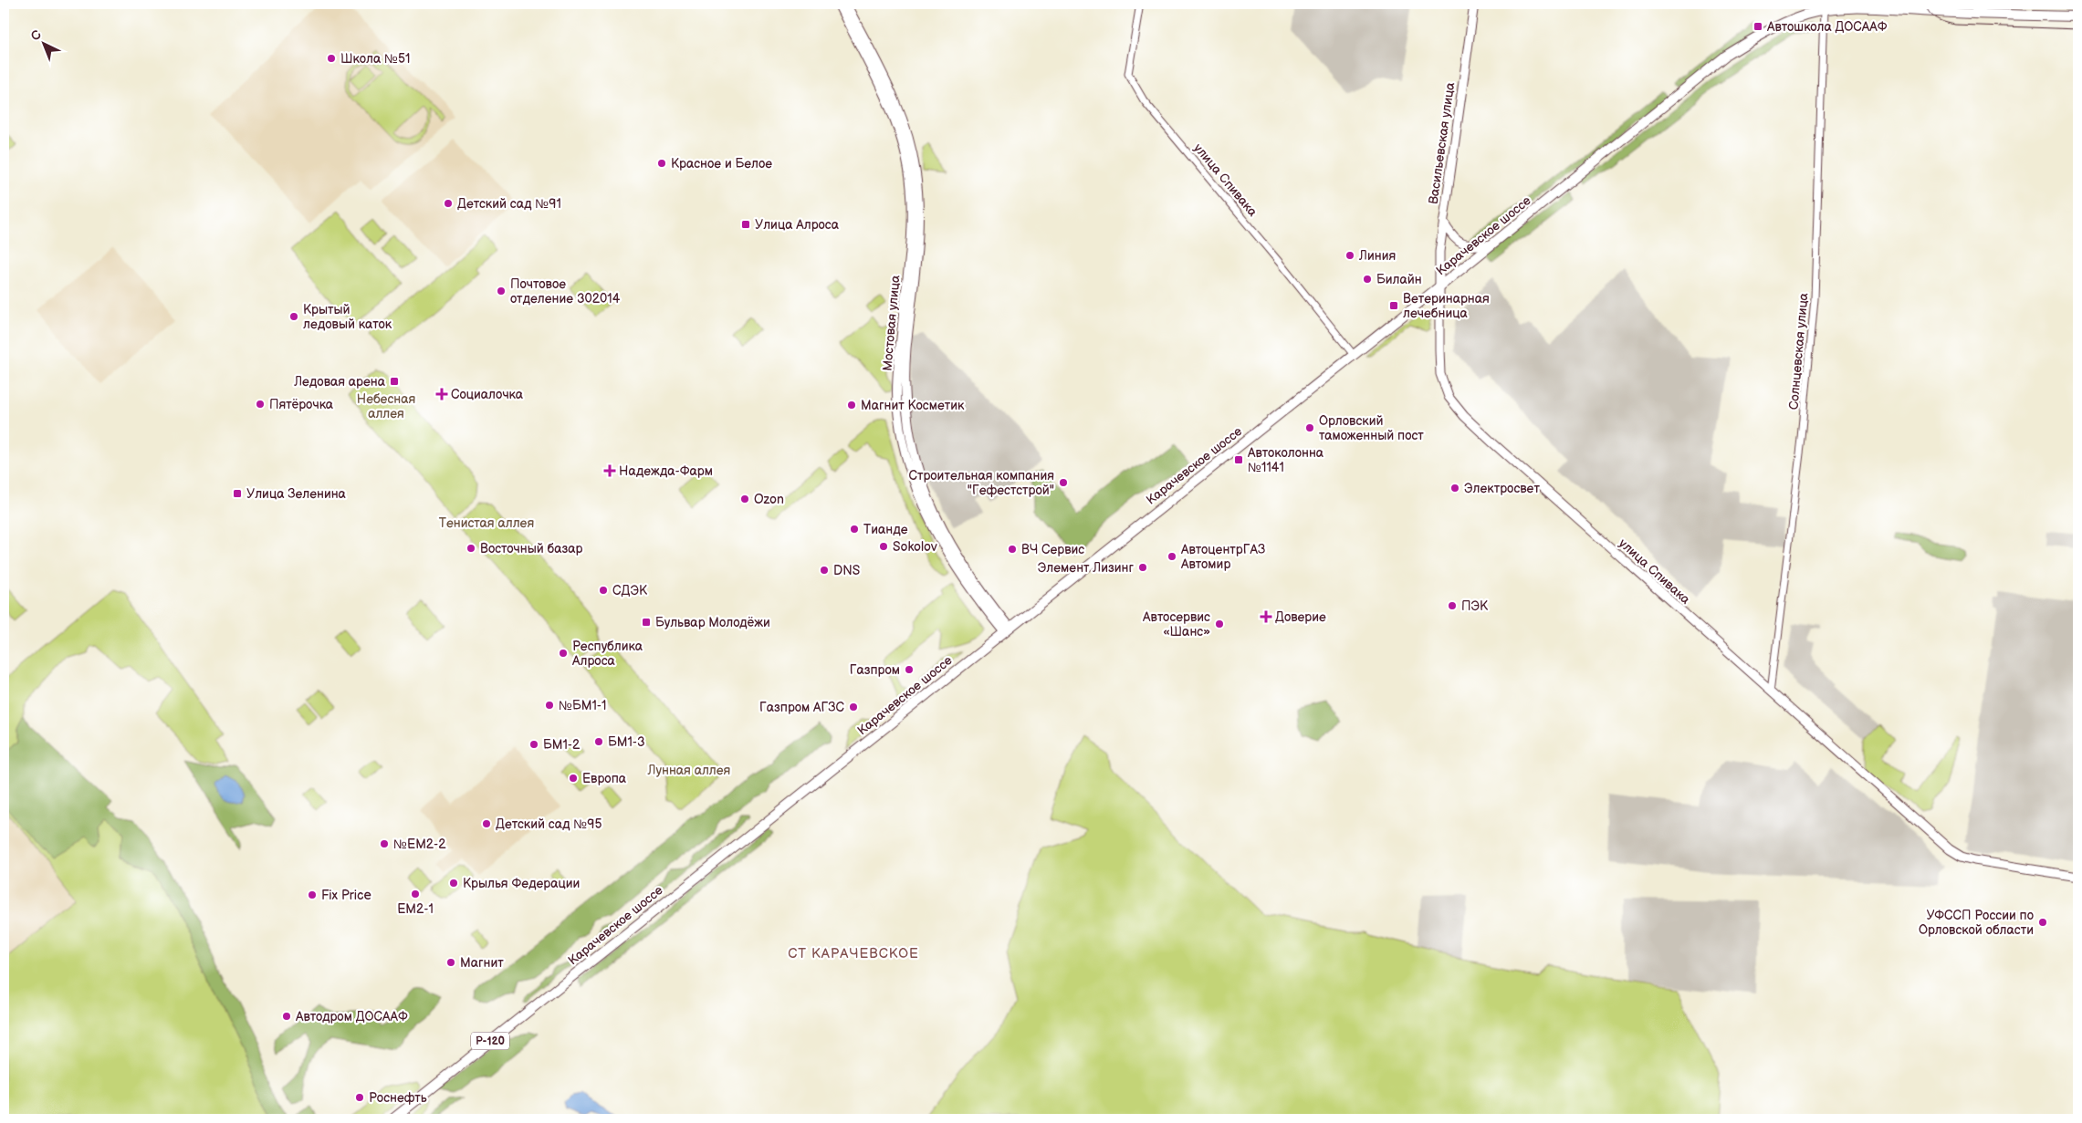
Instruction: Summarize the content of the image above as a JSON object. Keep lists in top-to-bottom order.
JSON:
{
  "streets": {
    "highway": ["Карачевское шоссе", "Р-120"],
    "main road": ["Васильевская улица", "улица Спивака", "Мостовая улица"],
    "street": ["Солнцевская улица"]
  },
  "crossings": [
    ["Васильевская улица", "улица Спивака"],
    ["Васильевская улица", "Карачевское шоссе"],
    ["улица Спивака", "Карачевское шоссе"],
    ["улица Спивака", "Солнцевская улица"],
    ["Карачевское шоссе", "Мостовая улица"],
    ["Карачевское шоссе", "Солнцевская улица"]
  ],
  "districts": ["СТ КАРАЧЕВСКОЕ"],
  "parks": ["Небесная аллея", "Тенистая аллея", "Лунная аллея"],
  "places": {
    "transit": [
      "Автошкола ДОСААФ",
      "Улица Алроса",
      "Ветеринарная лечебница",
      "Ледовая арена",
      "Автоколонна №1141",
      "Улица Зеленина",
      "Бульвар Молодёжи"
    ],
    "other": [
      "Школа №51",
      "Красное и Белое",
      "Детский сад №91",
      "Линия",
      "Билайн",
      "Почтовое отделение 302014",
      "Крытый ледовый каток",
      "Пятёрочка",
      "Магнит Косметик",
      "Орловский таможенный пост",
      "Строительная компания \"Гефестстрой\"",
      "Электросвет",
      "Ozon",
      "Тианде",
      "Sokolov",
      "Восточный базар",
      "ВЧ Сервис",
      "АвтоцентрГАЗ Автомир",
      "Элемент Лизинг",
      "DNS",
      "СДЭК",
      "ПЭК",
      "Автосервис «Шанс»",
      "Республика Алроса",
      "Газпром",
      "№БМ1-1",
      "Газпром АГЗС",
      "БМ1-3",
      "БМ1-2",
      "Европа",
      "Детский сад №95",
      "№ЕМ2-2",
      "Крылья Федерации",
      "ЕМ2-1",
      "Fix Price",
      "УФССП России по Орловской области",
      "Магнит",
      "Автодром ДОСААФ",
      "Роснефть"
    ],
    "health": ["Социалочка", "Надежда-Фарм", "Доверие"]
  },
  "north": "top left"
}
